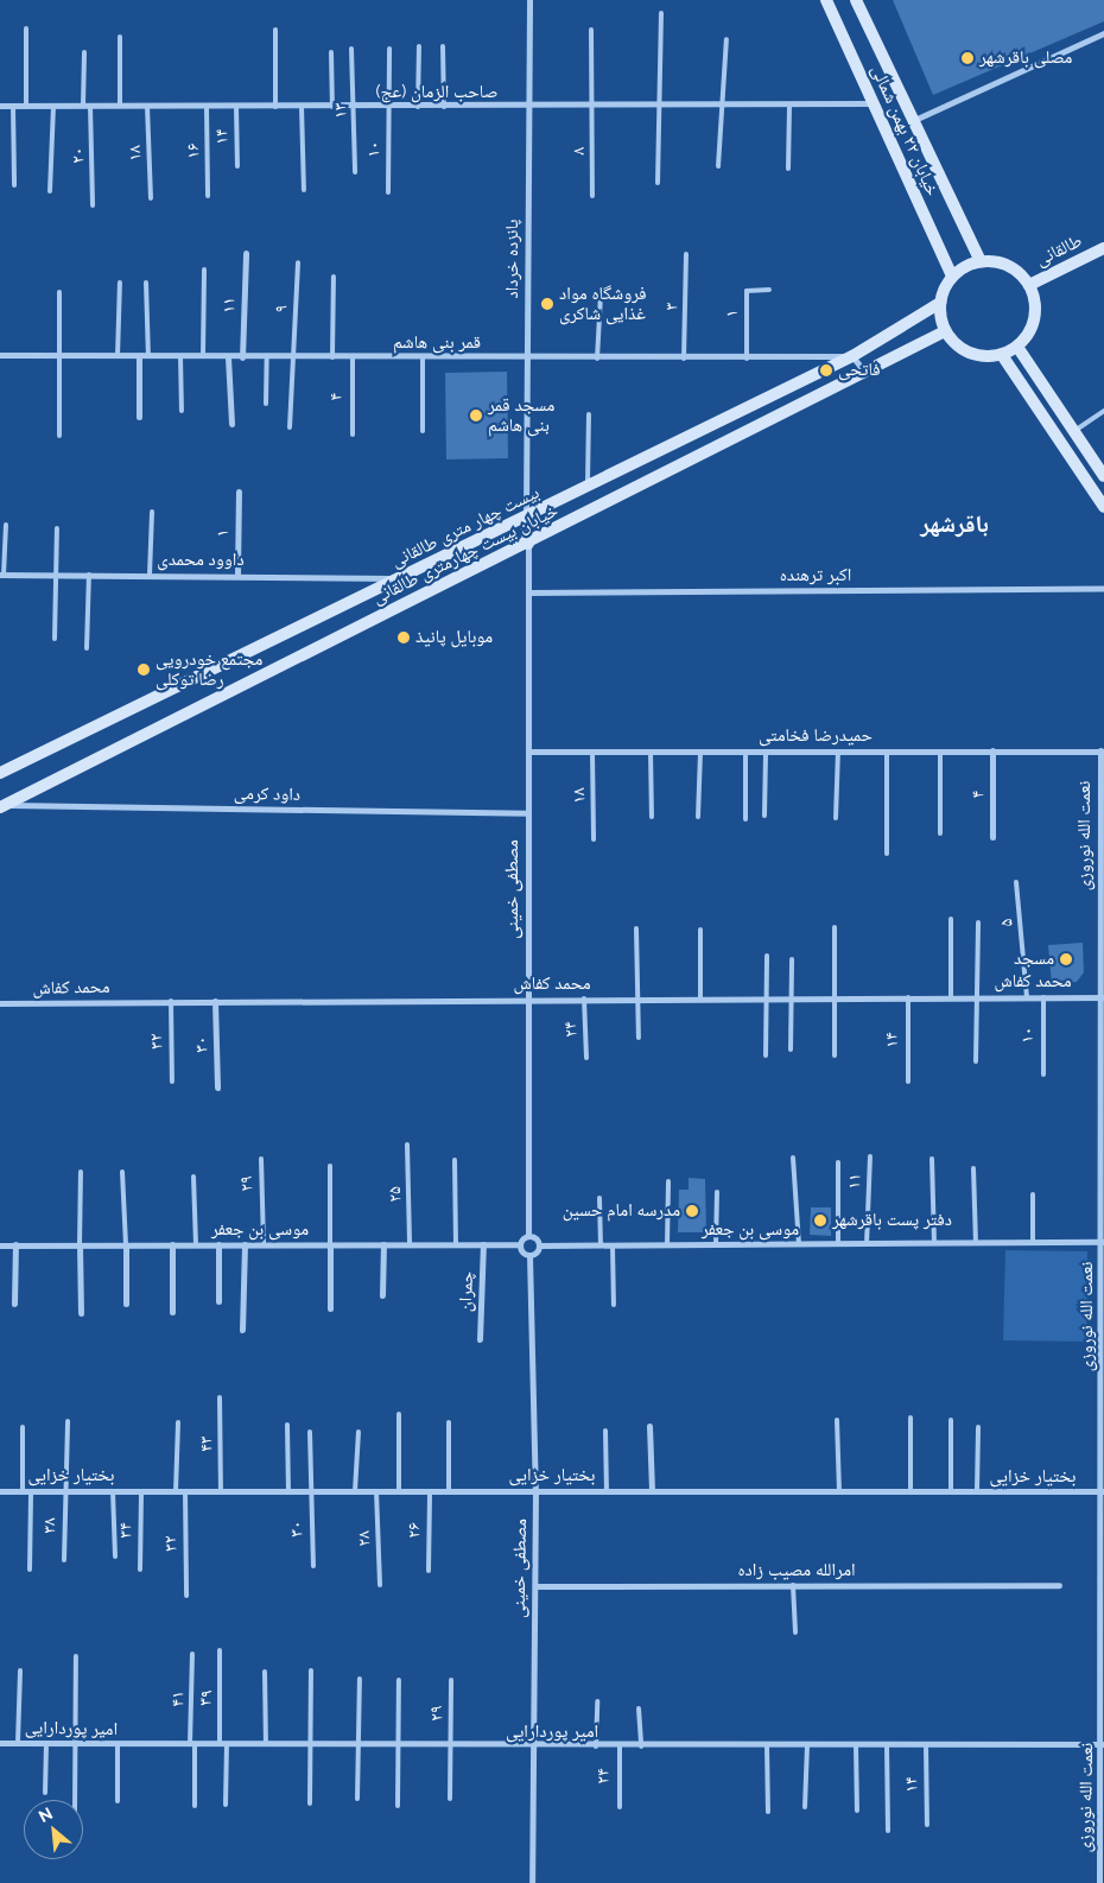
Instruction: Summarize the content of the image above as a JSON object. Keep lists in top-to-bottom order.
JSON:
{
  "streets": {
    "main road": [
      "خیابان ۲۲ بهمن شمالی",
      "طالقانی",
      "بیست چهار متری طالقانی",
      "خیابان بیست چهارمتری طالقانی"
    ],
    "street": [
      "صاحب الزمان (عج)",
      "پانزده خرداد",
      "۱۱",
      "۱",
      "قمر بنی هاشم",
      "۴",
      "داوود محمدی",
      "اکبر ترهنده",
      "حمیدرضا فخامتی",
      "داود کرمی",
      "نعمت الله نوروزی",
      "مصطفی خمینی",
      "محمد کفاش",
      "۳۰",
      "موسی بن جعفر",
      "چمران",
      "بختیار خزایی",
      "امرالله مصیب زاده",
      "امیر پوردارایی"
    ],
    "lane": [
      "۱۳",
      "۱۴",
      "۱۰",
      "۱۶",
      "۸",
      "۱۸",
      "۲۰",
      "۳",
      "۹",
      "۵",
      "۲۴",
      "۳۲",
      "۲۹",
      "۲۵",
      "۴۳",
      "۳۸",
      "۳۴",
      "۲۶",
      "۲۸",
      "۳۹",
      "۴۱"
    ]
  },
  "crossings": [
    ["صاحب الزمان (عج)", "۱۳"],
    ["صاحب الزمان (عج)", "خیابان ۲۲ بهمن شمالی"],
    ["صاحب الزمان (عج)", "۱۴"],
    ["صاحب الزمان (عج)", "۱۰"],
    ["صاحب الزمان (عج)", "۱۶"],
    ["صاحب الزمان (عج)", "۸"],
    ["صاحب الزمان (عج)", "۱۸"],
    ["صاحب الزمان (عج)", "۲۰"],
    ["صاحب الزمان (عج)", "پانزده خرداد"],
    ["خیابان ۲۲ بهمن شمالی", "طالقانی"],
    ["خیابان ۲۲ بهمن شمالی", "بیست چهار متری طالقانی"],
    ["خیابان ۲۲ بهمن شمالی", "خیابان بیست چهارمتری طالقانی"],
    ["۱۴", "محمد کفاش"],
    ["۱۴", "امیر پوردارایی"],
    ["۱۰", "محمد کفاش"],
    ["۱۸", "حمیدرضا فخامتی"],
    ["طالقانی", "بیست چهار متری طالقانی"],
    ["طالقانی", "خیابان بیست چهارمتری طالقانی"],
    ["پانزده خرداد", "قمر بنی هاشم"],
    ["پانزده خرداد", "بیست چهار متری طالقانی"],
    ["۱۱", "قمر بنی هاشم"],
    ["۱۱", "موسی بن جعفر"],
    ["۳", "قمر بنی هاشم"],
    ["۹", "قمر بنی هاشم"],
    ["۱", "قمر بنی هاشم"],
    ["۱", "داوود محمدی"],
    ["قمر بنی هاشم", "۴"],
    ["قمر بنی هاشم", "بیست چهار متری طالقانی"],
    ["۴", "حمیدرضا فخامتی"],
    ["بیست چهار متری طالقانی", "خیابان بیست چهارمتری طالقانی"],
    ["بیست چهار متری طالقانی", "داوود محمدی"],
    ["خیابان بیست چهارمتری طالقانی", "داود کرمی"],
    ["خیابان بیست چهارمتری طالقانی", "مصطفی خمینی"],
    ["اکبر ترهنده", "مصطفی خمینی"],
    ["حمیدرضا فخامتی", "نعمت الله نوروزی"],
    ["حمیدرضا فخامتی", "مصطفی خمینی"],
    ["داود کرمی", "مصطفی خمینی"],
    ["نعمت الله نوروزی", "محمد کفاش"],
    ["نعمت الله نوروزی", "موسی بن جعفر"],
    ["نعمت الله نوروزی", "بختیار خزایی"],
    ["نعمت الله نوروزی", "امیر پوردارایی"],
    ["مصطفی خمینی", "محمد کفاش"],
    ["مصطفی خمینی", "بختیار خزایی"],
    ["مصطفی خمینی", "امرالله مصیب زاده"],
    ["مصطفی خمینی", "امیر پوردارایی"],
    ["۵", "محمد کفاش"],
    ["محمد کفاش", "۲۴"],
    ["محمد کفاش", "۳۲"],
    ["محمد کفاش", "۳۰"],
    ["۲۴", "امیر پوردارایی"],
    ["۳۲", "بختیار خزایی"],
    ["۳۰", "بختیار خزایی"],
    ["۲۹", "موسی بن جعفر"],
    ["۲۹", "امیر پوردارایی"],
    ["۲۵", "موسی بن جعفر"],
    ["موسی بن جعفر", "چمران"],
    ["۴۳", "بختیار خزایی"],
    ["بختیار خزایی", "۳۸"],
    ["بختیار خزایی", "۳۴"],
    ["بختیار خزایی", "۲۶"],
    ["بختیار خزایی", "۲۸"],
    ["۳۹", "امیر پوردارایی"],
    ["۴۱", "امیر پوردارایی"]
  ],
  "districts": ["باقرشهر"],
  "places": [
    "مصلی باقرشهر",
    "فروشگاه مواد غذایی شاکری",
    "فاتحی",
    "مسجد قمر بنی هاشم",
    "موبایل پانیذ",
    "مجتمع خودرویی رضا توکلی",
    "مسجد",
    "مدرسه امام حسین",
    "دفتر پست باقرشهر"
  ],
  "north": "top left"
}
